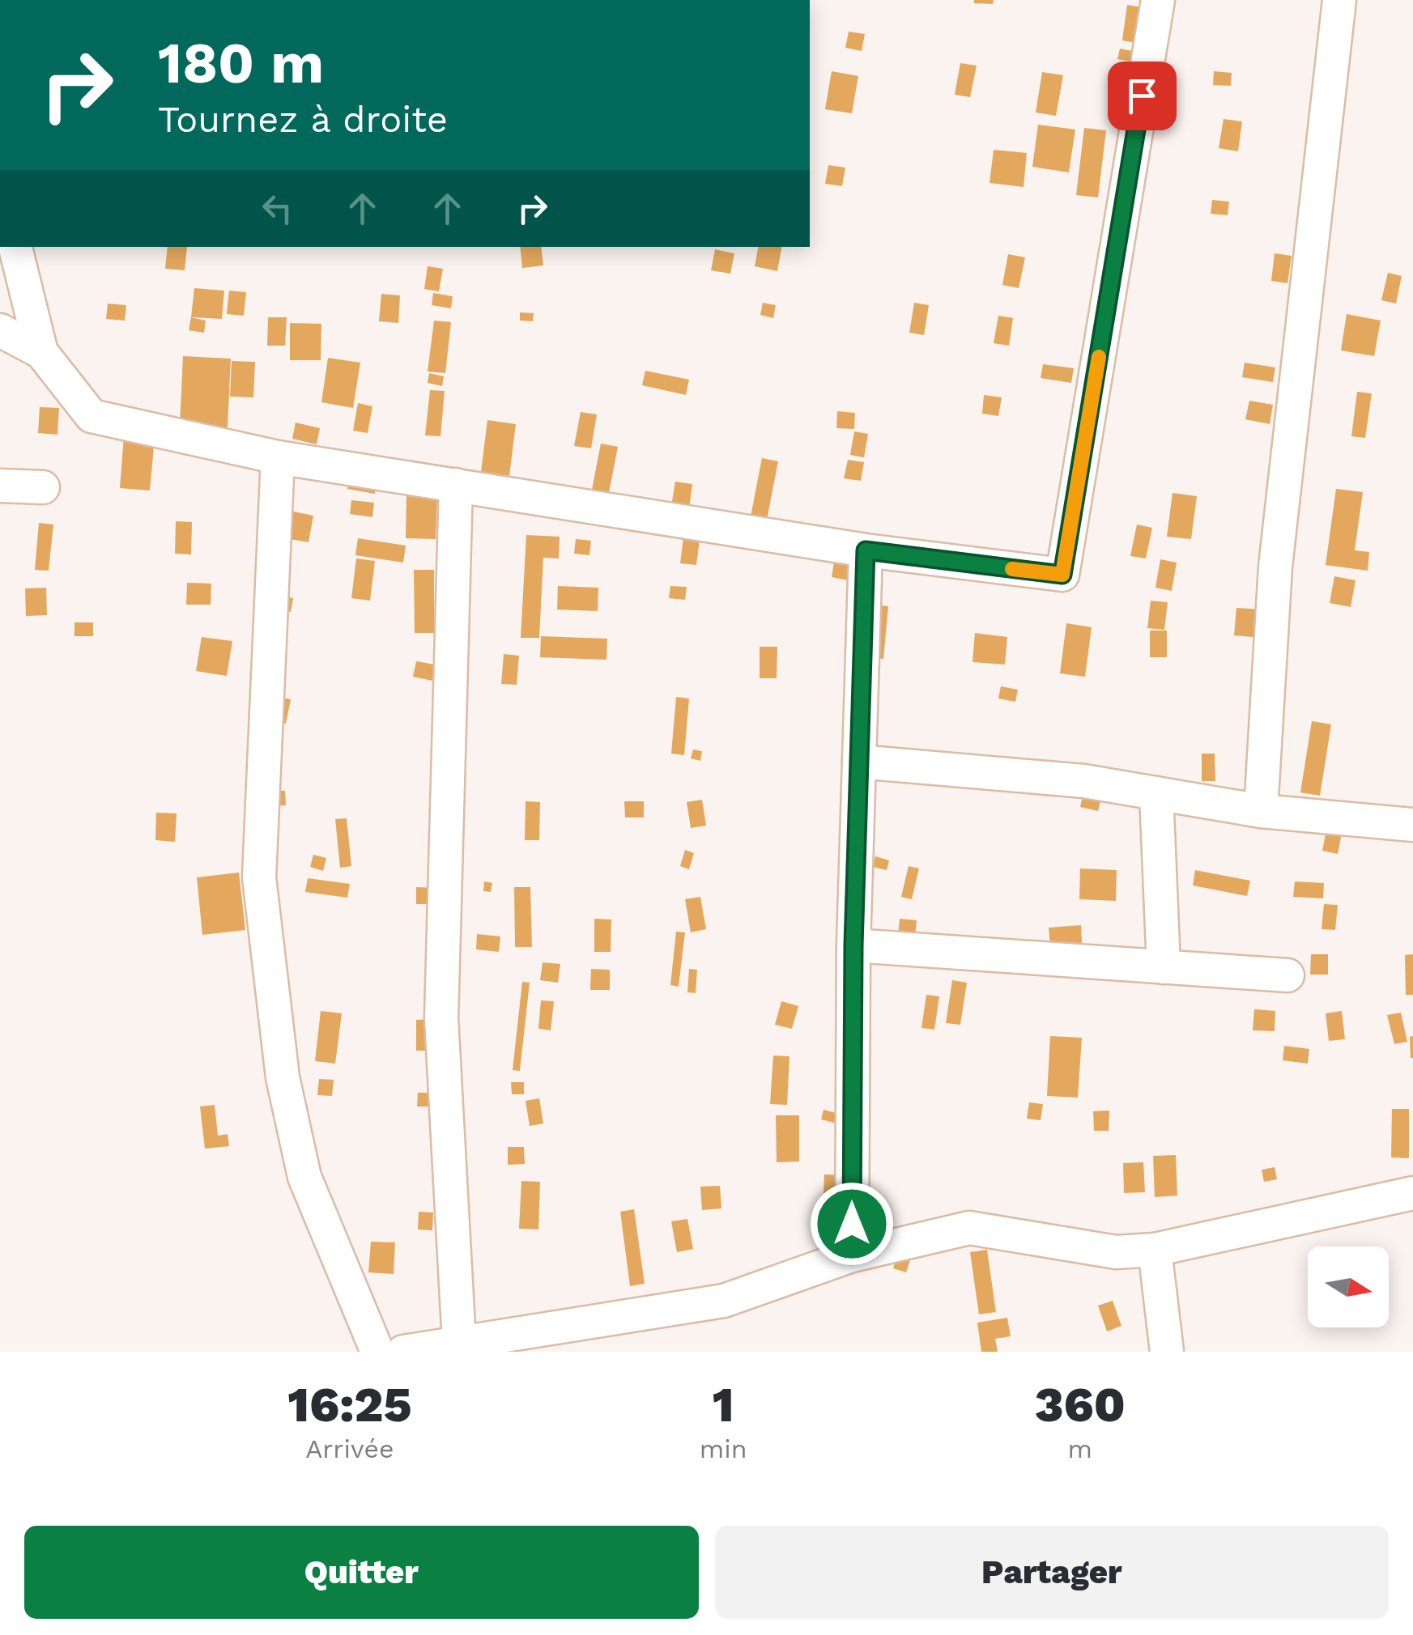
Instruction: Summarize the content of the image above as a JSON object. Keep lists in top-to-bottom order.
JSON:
{
  "north": "right",
  "page": {
    "turn": ["180 m", "Tournez à droite"],
    "eta": [
      "16:25",
      "Arrivée",
      "1",
      "min",
      "360",
      "m"
    ],
    "buttons": ["Quitter", "Partager"]
  }
}
